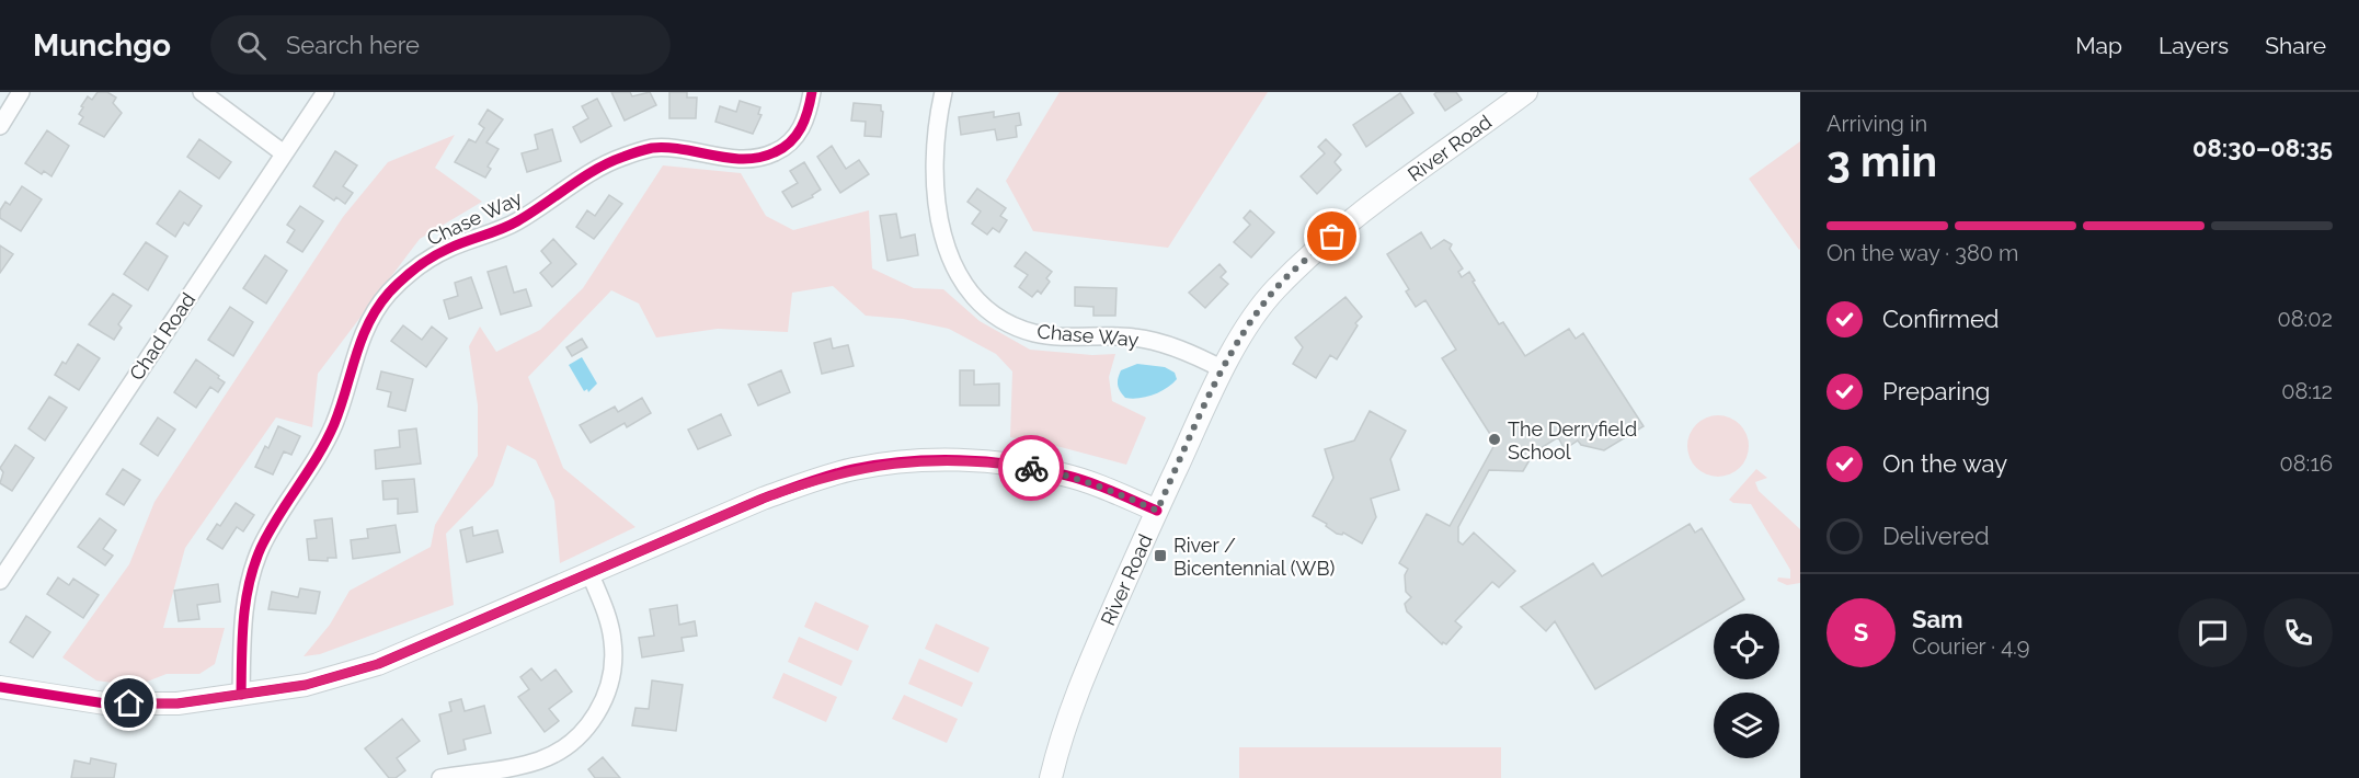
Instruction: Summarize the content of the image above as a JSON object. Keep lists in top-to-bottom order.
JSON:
{
  "streets": {
    "street": ["River Road", "Chase Way", "Chad Road"]
  },
  "crossings": [
    ["River Road", "Chase Way"]
  ],
  "places": {
    "other": ["The Derryfield School"],
    "transit": ["River / Bicentennial (WB)"]
  },
  "page": {
    "header": "Munchgo",
    "search": "Search here",
    "nav": ["Map", "Layers", "Share"],
    "heading": ["3 min", "Arriving in", "08:30–08:35"],
    "panel": ["Sam", "Courier · 4.9"],
    "bar": "On the way · 380 m",
    "list": [
      ["Confirmed", "08:02"],
      ["Preparing", "08:12"],
      ["On the way", "08:16"],
      "Delivered"
    ],
    "round": "S"
  }
}
